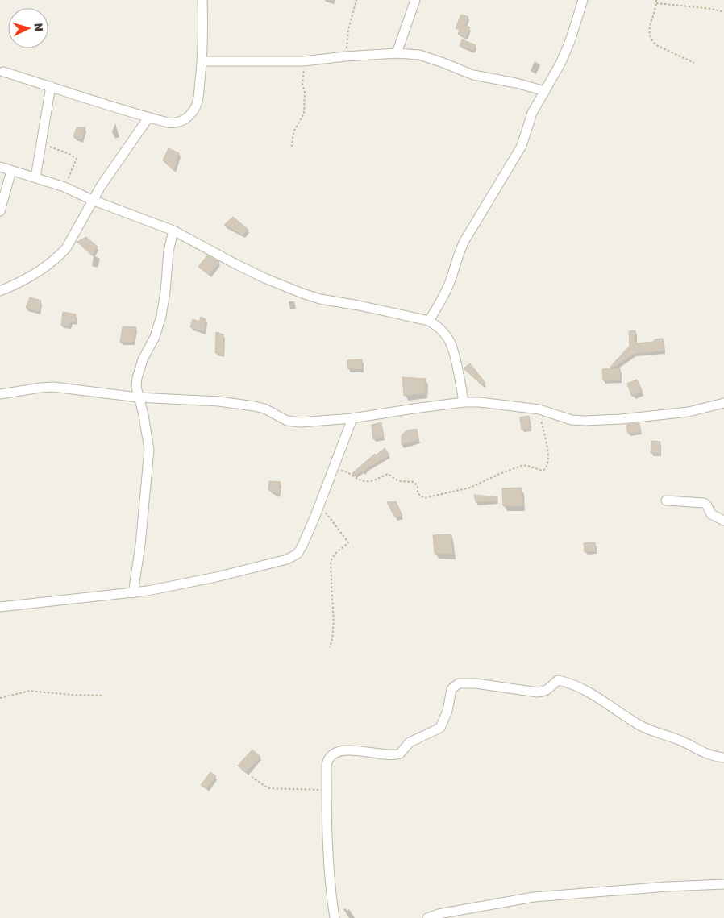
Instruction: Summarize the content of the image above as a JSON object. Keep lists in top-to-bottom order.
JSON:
{
  "north": "right"
}
